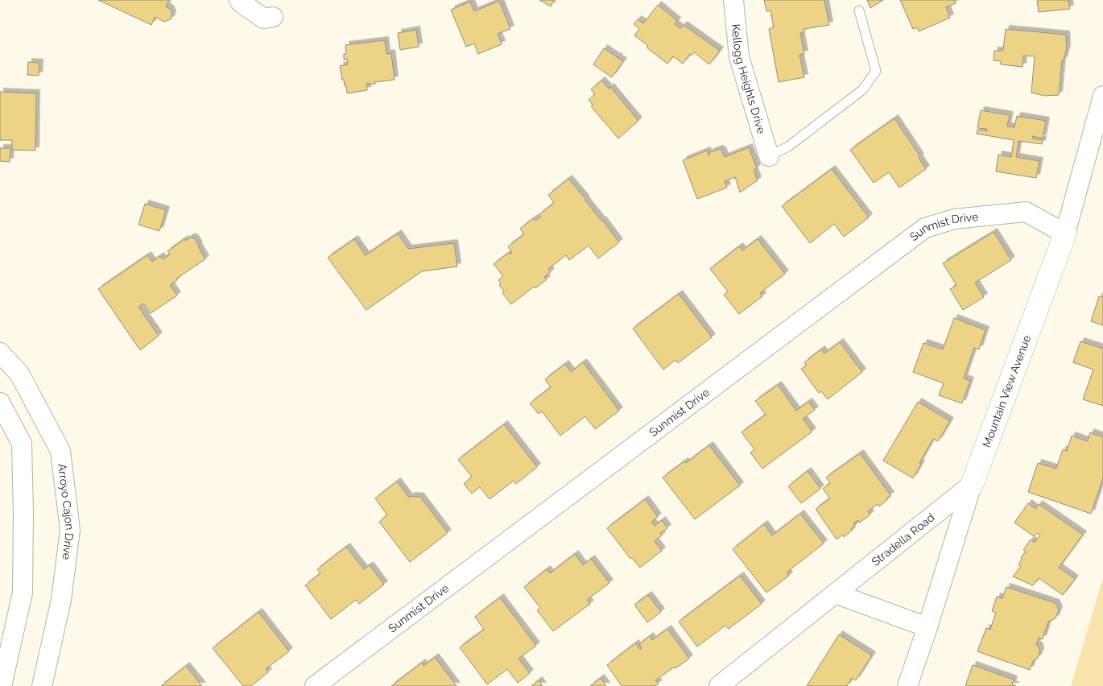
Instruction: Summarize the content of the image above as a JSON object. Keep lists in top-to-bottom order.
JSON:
{
  "streets": {
    "street": [
      "Kellogg Heights Drive",
      "Sunmist Drive",
      "Mountain View Avenue",
      "Arroyo Cajon Drive",
      "Stradella Road"
    ]
  },
  "crossings": [
    ["Sunmist Drive", "Mountain View Avenue"],
    ["Mountain View Avenue", "Stradella Road"]
  ]
}
